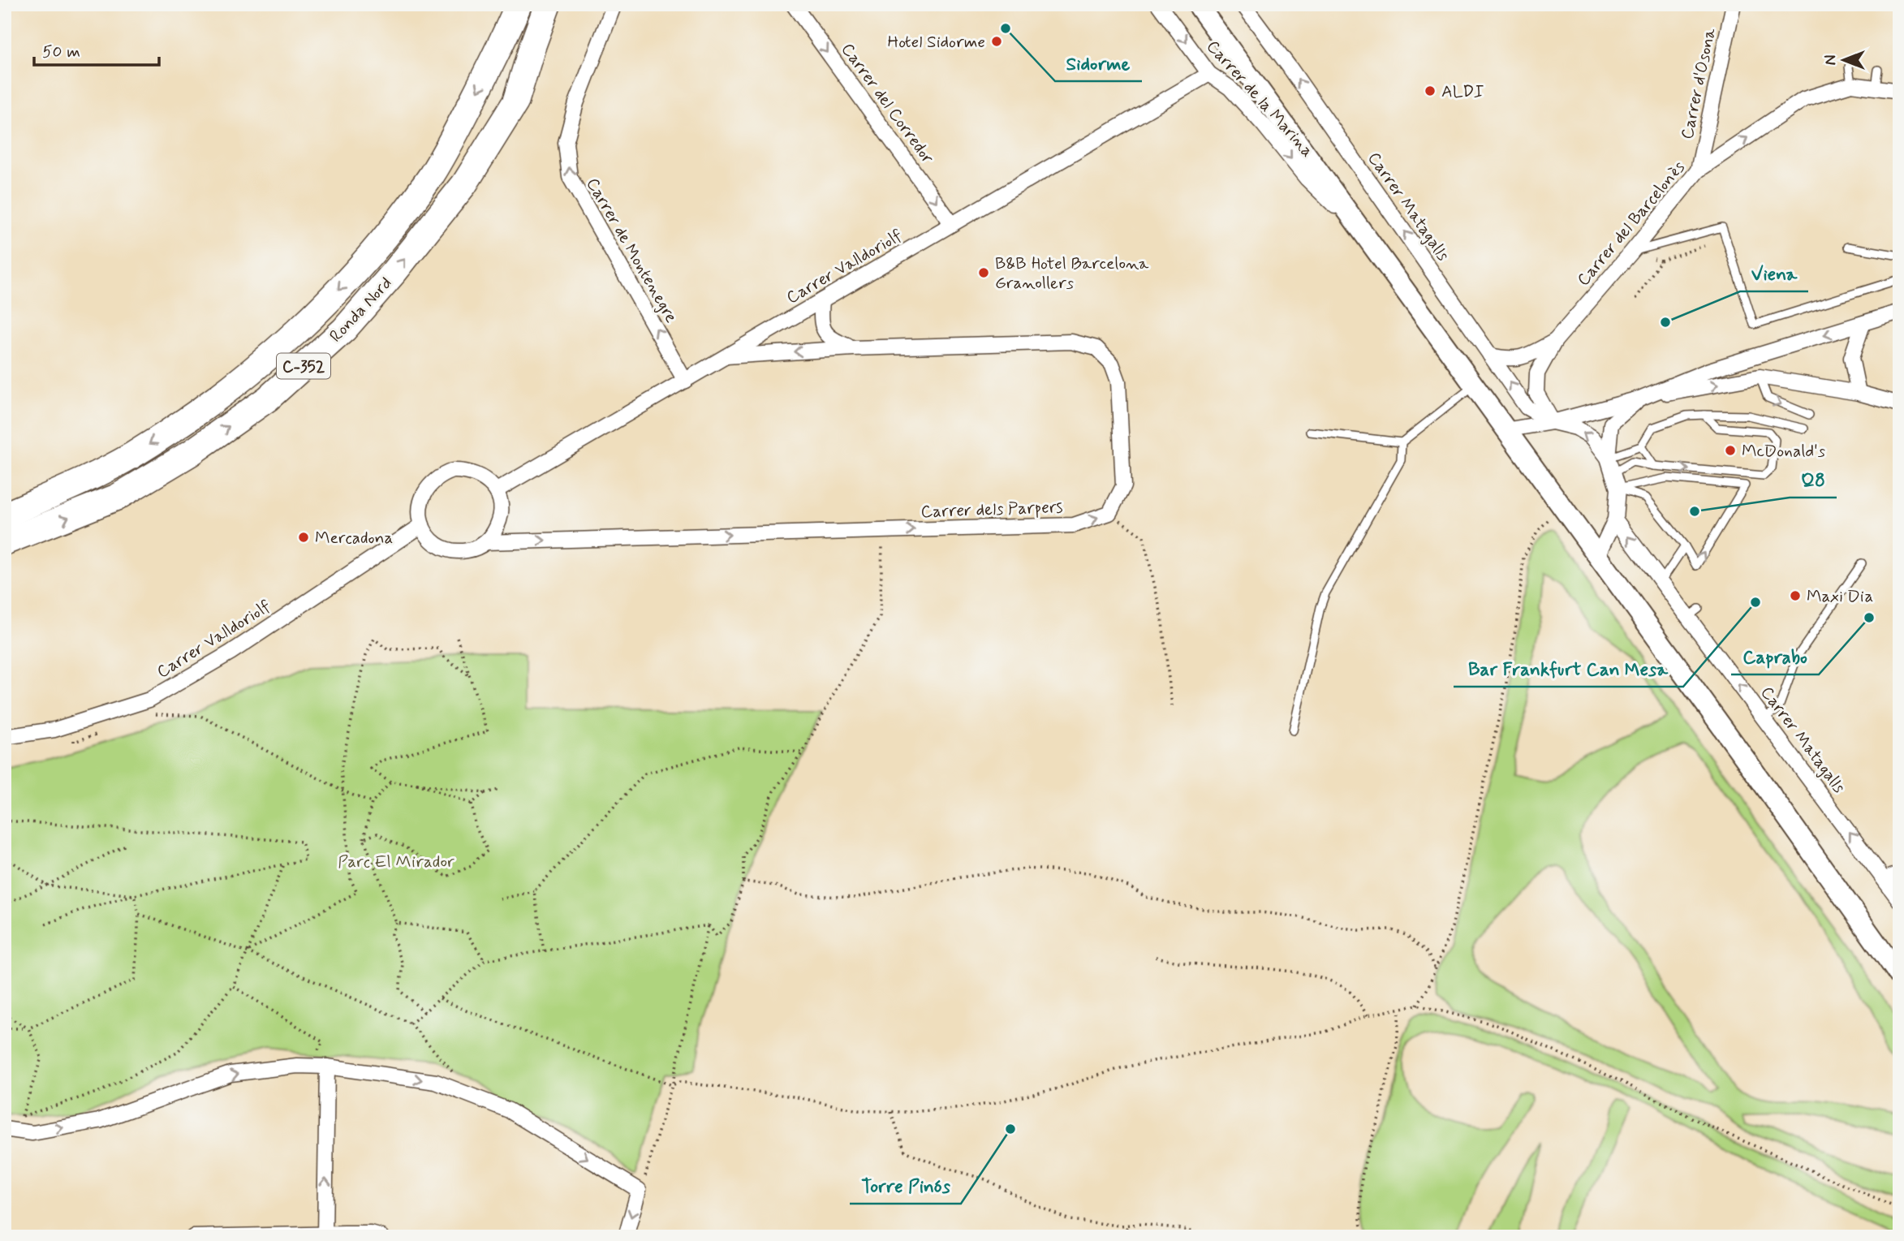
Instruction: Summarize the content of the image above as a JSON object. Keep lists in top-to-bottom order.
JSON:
{
  "streets": {
    "highway": ["Ronda Nord", "C-352"],
    "street": [
      "Carrer d'Osona",
      "Carrer de la Marina",
      "Carrer del Corredor",
      "Carrer Matagalls",
      "Carrer del Barcelonès",
      "Carrer de Montenegre",
      "Carrer Valldoriolf",
      "Carrer dels Parpers"
    ]
  },
  "crossings": [
    ["Carrer d'Osona", "Carrer del Barcelonès"],
    ["Carrer de la Marina", "Carrer Valldoriolf"],
    ["Carrer del Corredor", "Carrer Valldoriolf"],
    ["Carrer Matagalls", "Carrer del Barcelonès"],
    ["Carrer de Montenegre", "Carrer Valldoriolf"],
    ["Carrer Valldoriolf", "Carrer dels Parpers"]
  ],
  "one_way": ["Carrer del Corredor", "Carrer de Montenegre", "Carrer dels Parpers"],
  "parks": ["Parc El Mirador"],
  "places": [
    "Sidorme",
    "Hotel Sidorme",
    "ALDI",
    "B&B Hotel Barcelona Granollers",
    "Viena",
    "McDonald's",
    "Q8",
    "Mercadona",
    "Maxi Dia",
    "Bar Frankfurt Can Mesa",
    "Caprabo",
    "Torre Pinós"
  ],
  "scale_bar": "50 m",
  "north": "left"
}
